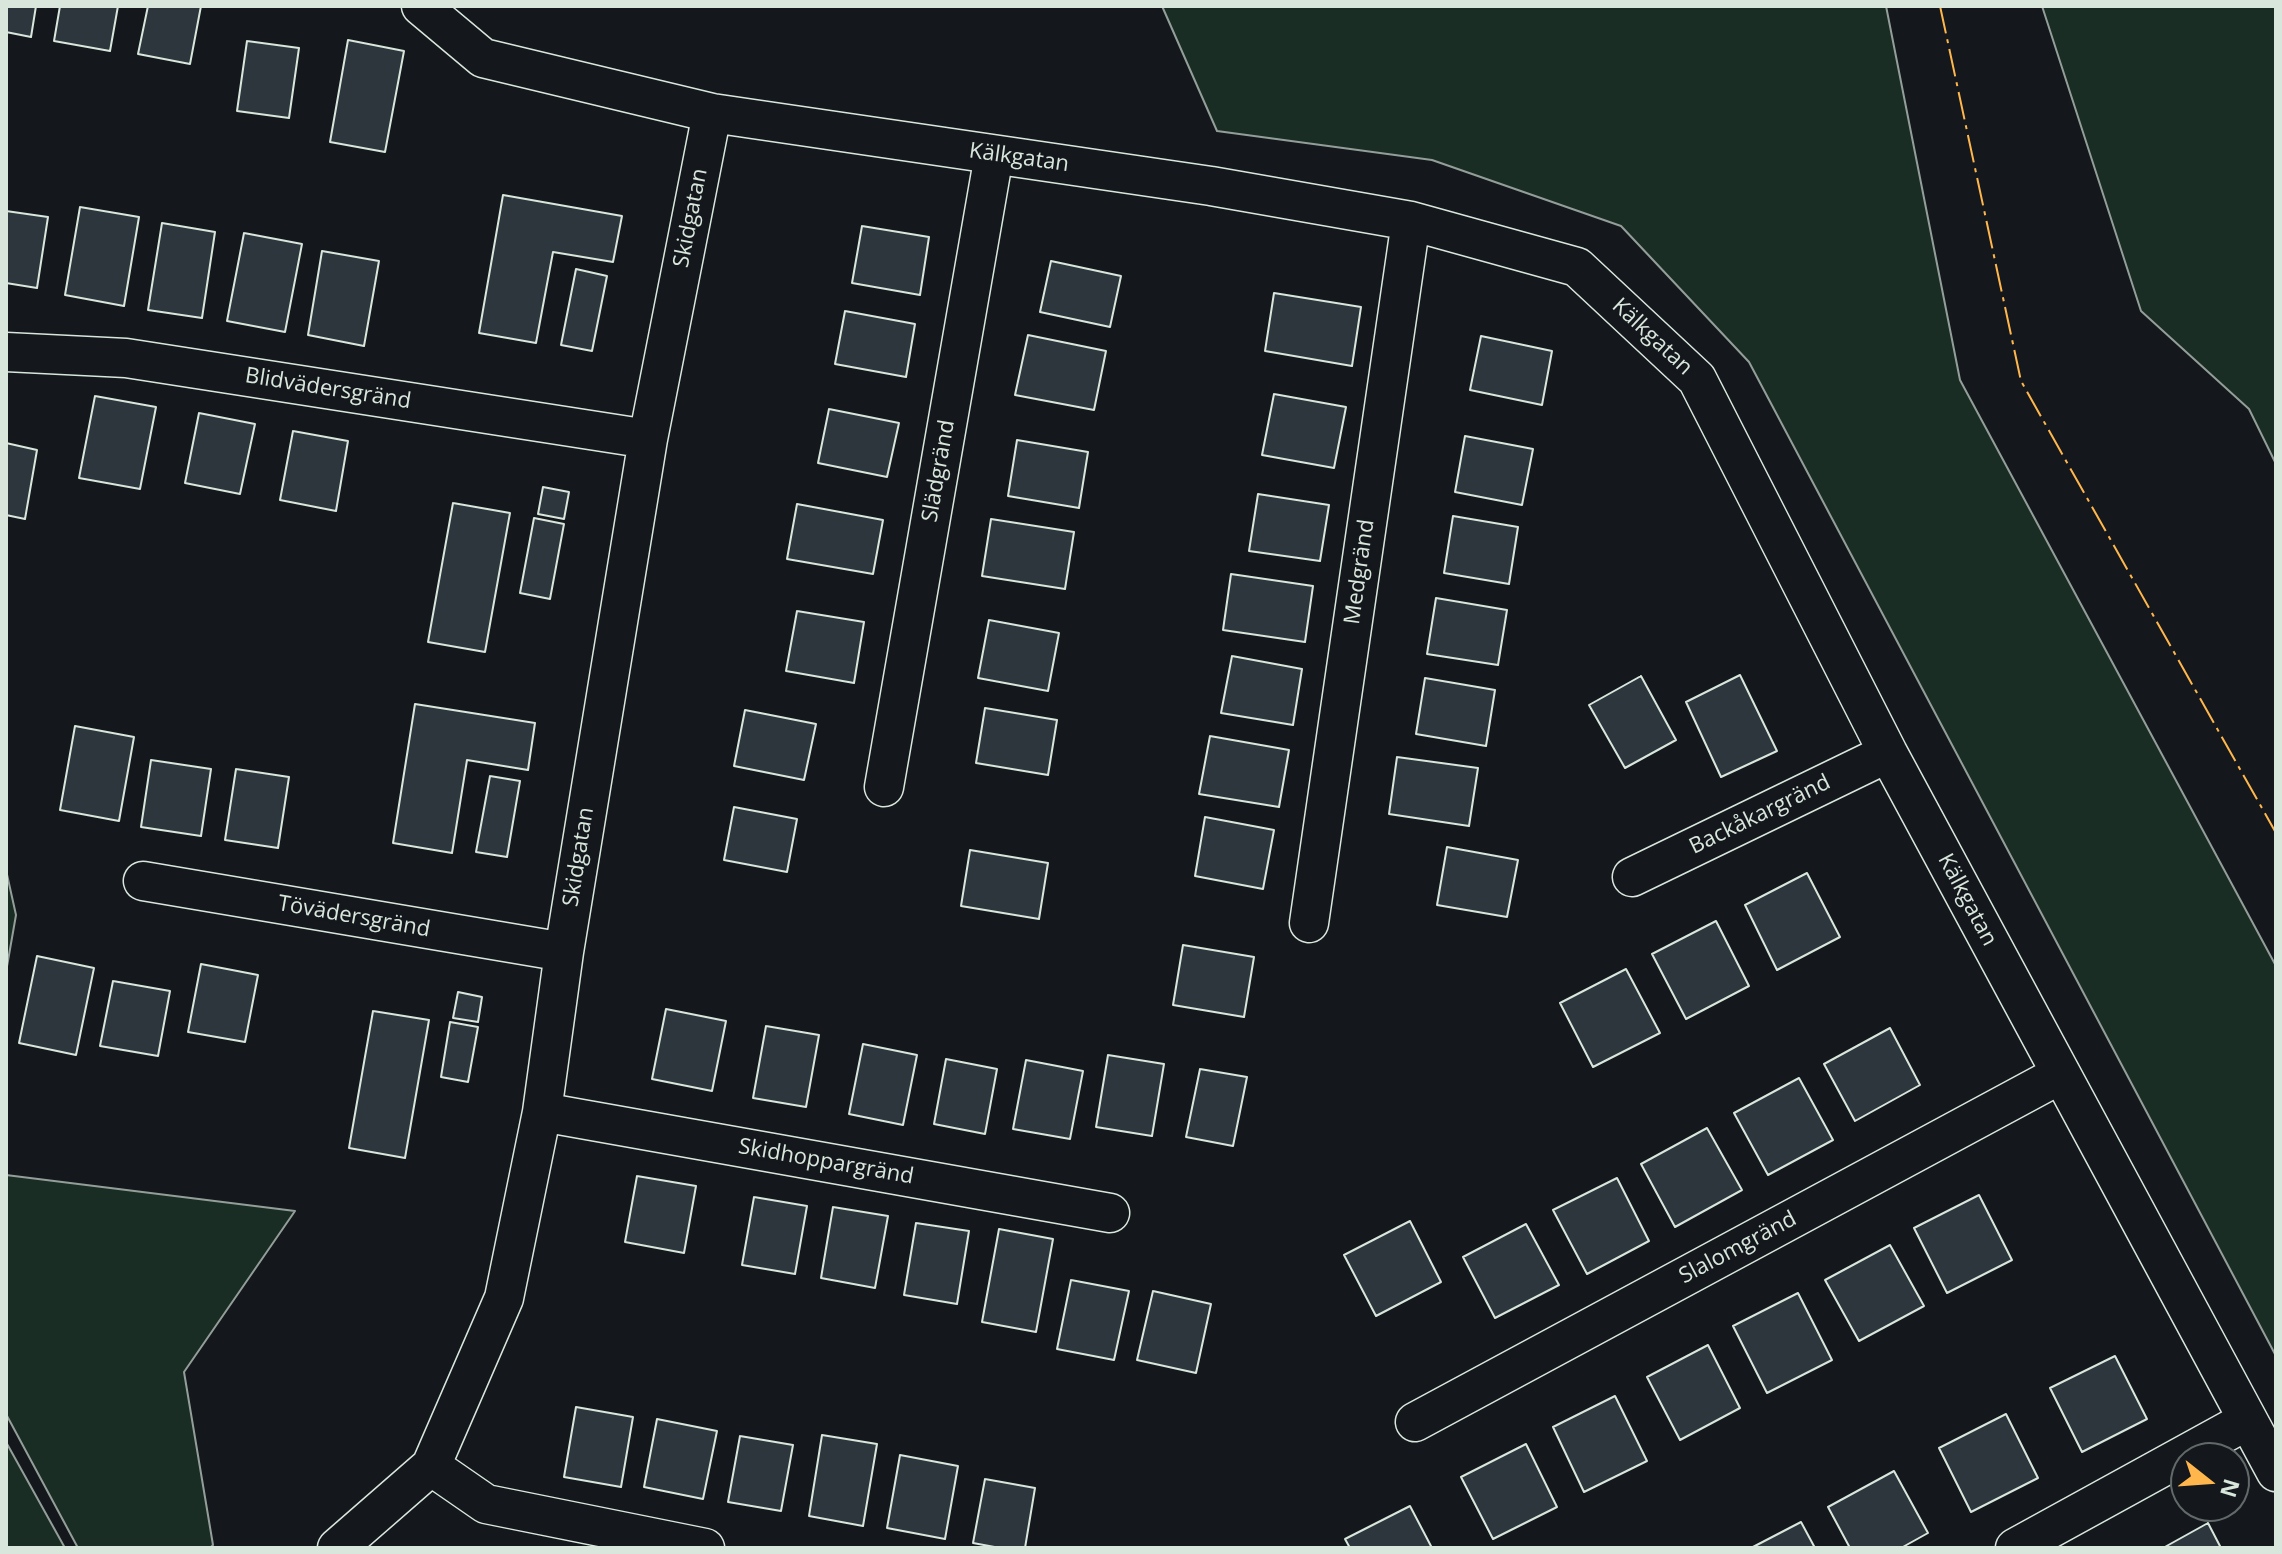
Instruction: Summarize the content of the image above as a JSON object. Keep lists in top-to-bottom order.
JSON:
{
  "streets": {
    "street": [
      "Kälkgatan",
      "Skidgatan",
      "Blidvädersgränd",
      "Slädgränd",
      "Medgränd",
      "Backåkargränd",
      "Tövädersgränd",
      "Skidhoppargränd",
      "Slalomgränd"
    ]
  },
  "crossings": [
    ["Kälkgatan", "Skidgatan"],
    ["Kälkgatan", "Slädgränd"],
    ["Kälkgatan", "Medgränd"],
    ["Kälkgatan", "Backåkargränd"],
    ["Kälkgatan", "Slalomgränd"],
    ["Skidgatan", "Blidvädersgränd"],
    ["Skidgatan", "Tövädersgränd"],
    ["Skidgatan", "Skidhoppargränd"]
  ],
  "north": "right"
}
